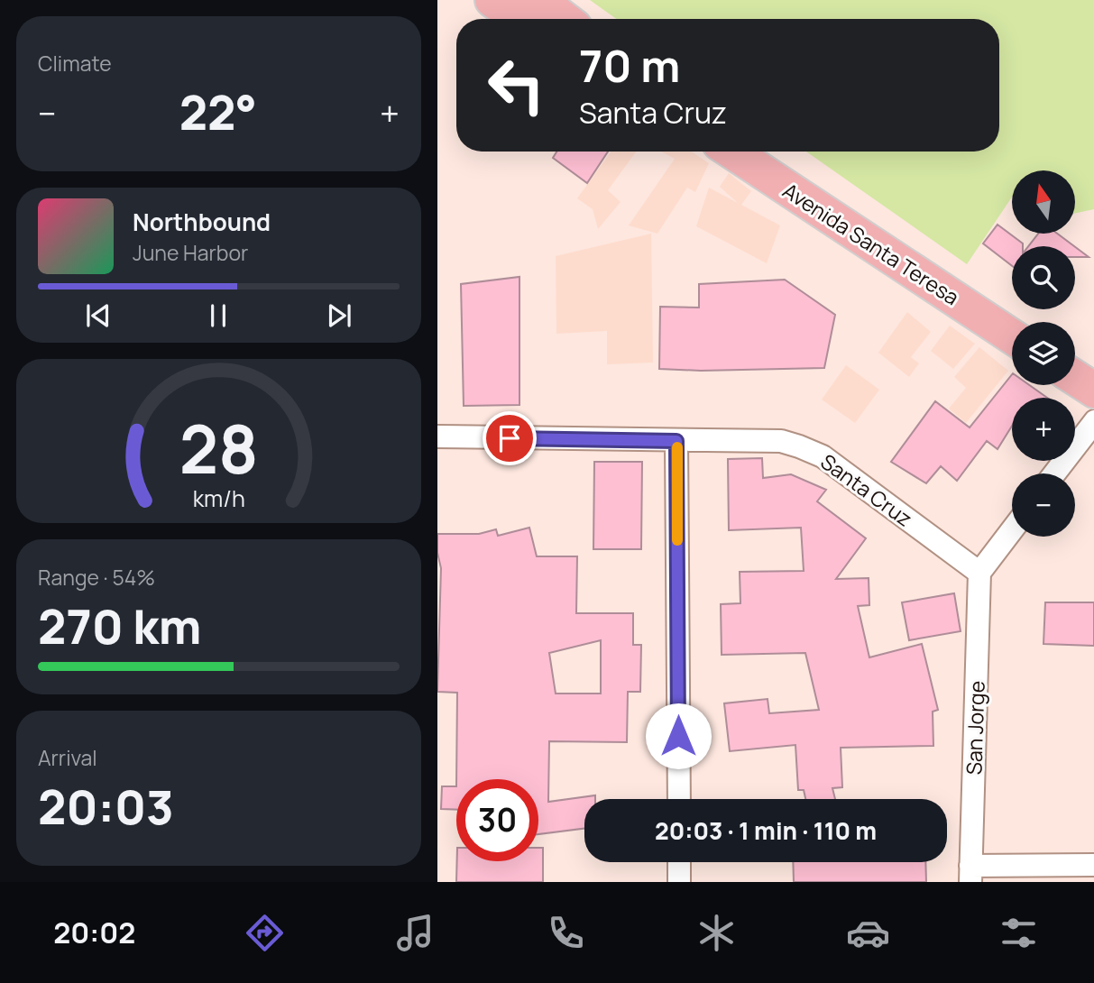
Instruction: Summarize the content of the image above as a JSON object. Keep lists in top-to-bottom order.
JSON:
{
  "streets": {
    "main road": ["Avenida Santa Teresa"],
    "street": ["Santa Cruz", "San Jorge"]
  },
  "crossings": [
    ["Santa Cruz", "San Jorge"]
  ],
  "north": "top",
  "page": {
    "tile": [
      "Climate",
      ["Range · 54%", "270 km"],
      ["Arrival", "20:03"]
    ],
    "turn": ["70 m", "Santa Cruz"],
    "heat": ["−", "22°", "+"],
    "map_buttons": ["+", "−"],
    "song": ["Northbound", "June Harbor"],
    "limit": "30",
    "trip": "20:03 · 1 min · 110 m",
    "tabs": "20:02",
    "gauge": ["28", "km/h"]
  }
}
